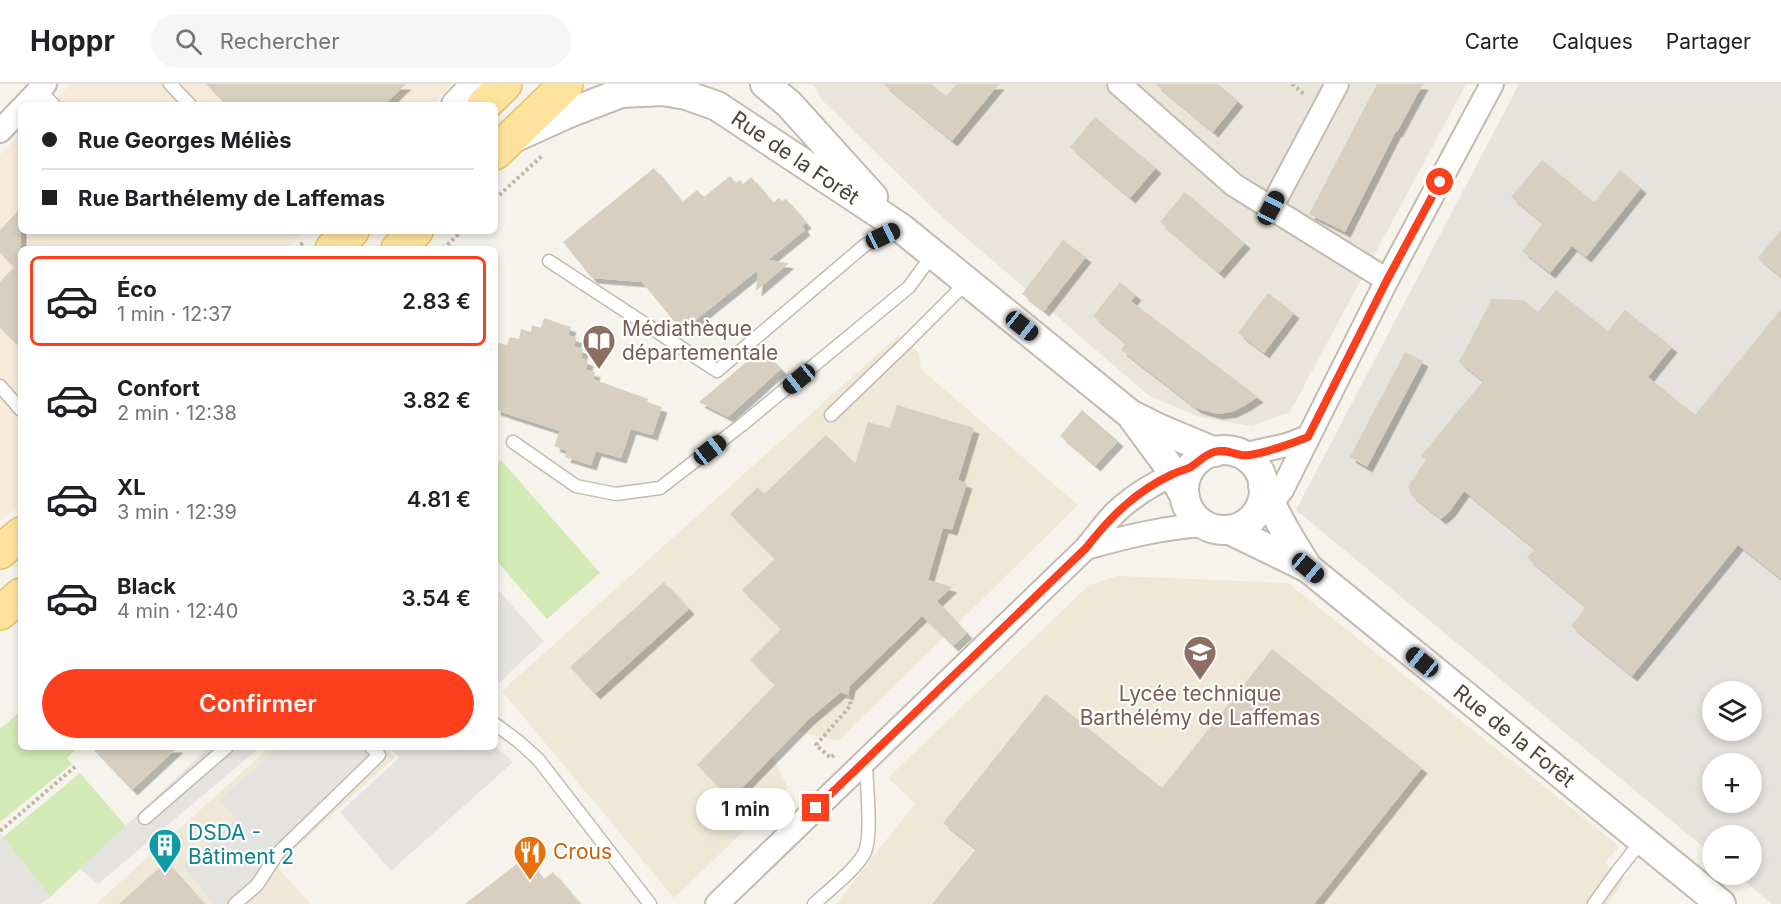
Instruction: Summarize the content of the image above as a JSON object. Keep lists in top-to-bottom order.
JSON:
{
  "streets": {
    "street": ["Rue de la Forêt"]
  },
  "places": {
    "library": ["Médiathèque départementale"],
    "school or university": ["Lycée technique Barthélémy de Laffemas"],
    "building": ["DSDA - Bâtiment 2"],
    "restaurant": ["Crous"]
  },
  "page": {
    "header": "Hoppr",
    "search": "Rechercher",
    "nav": ["Carte", "Calques", "Partager"],
    "banner": ["Rue Georges Méliès", "Rue Barthélemy de Laffemas"],
    "list": [
      {
        "name": "Éco",
        "note": "1 min · 12:37",
        "value": "2.83 €"
      },
      {
        "name": "Confort",
        "note": "2 min · 12:38",
        "value": "3.82 €"
      },
      {
        "name": "XL",
        "note": "3 min · 12:39",
        "value": "4.81 €"
      },
      {
        "name": "Black",
        "note": "4 min · 12:40",
        "value": "3.54 €"
      }
    ],
    "buttons": "Confirmer",
    "map_buttons": ["+", "−"],
    "bubble": "1 min"
  }
}
